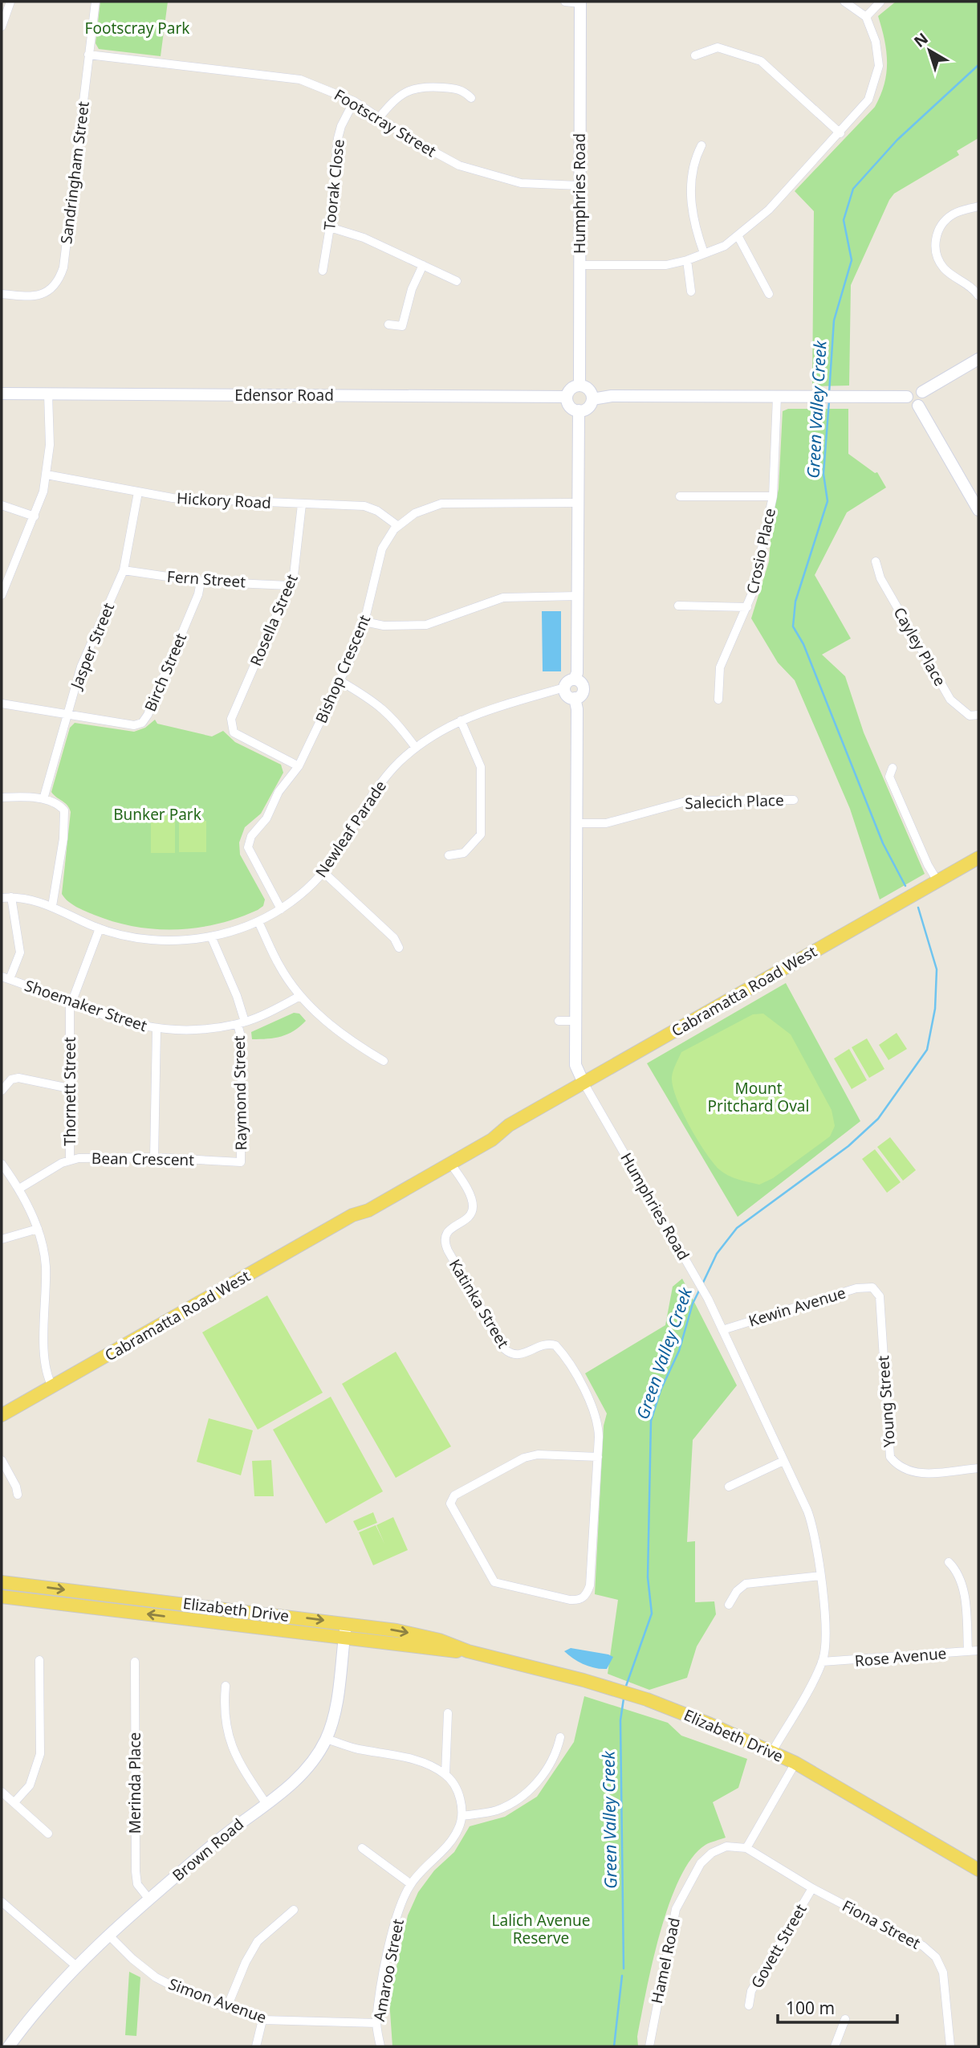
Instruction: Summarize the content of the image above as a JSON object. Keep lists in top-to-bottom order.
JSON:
{
  "streets": {
    "main road": [
      "Humphries Road",
      "Edensor Road",
      "Cabramatta Road West",
      "Elizabeth Drive",
      "Brown Road"
    ],
    "street": [
      "Footscray Street",
      "Sandringham Street",
      "Toorak Close",
      "Hickory Road",
      "Crosio Place",
      "Fern Street",
      "Rosella Street",
      "Jasper Street",
      "Cayley Place",
      "Bishop Crescent",
      "Birch Street",
      "Salecich Place",
      "Newleaf Parade",
      "Shoemaker Street",
      "Thornett Street",
      "Raymond Street",
      "Bean Crescent",
      "Katinka Street",
      "Kewin Avenue",
      "Young Street",
      "Rose Avenue",
      "Merinda Place",
      "Fiona Street",
      "Govett Street",
      "Hamel Road",
      "Amaroo Street",
      "Simon Avenue"
    ]
  },
  "crossings": [
    ["Footscray Street", "Sandringham Street"],
    ["Footscray Street", "Toorak Close"],
    ["Footscray Street", "Humphries Road"],
    ["Humphries Road", "Edensor Road"],
    ["Humphries Road", "Salecich Place"],
    ["Humphries Road", "Newleaf Parade"],
    ["Humphries Road", "Cabramatta Road West"],
    ["Humphries Road", "Kewin Avenue"],
    ["Humphries Road", "Elizabeth Drive"],
    ["Humphries Road", "Rose Avenue"],
    ["Hickory Road", "Rosella Street"],
    ["Hickory Road", "Jasper Street"],
    ["Hickory Road", "Bishop Crescent"],
    ["Fern Street", "Rosella Street"],
    ["Fern Street", "Jasper Street"],
    ["Fern Street", "Birch Street"],
    ["Rosella Street", "Bishop Crescent"],
    ["Jasper Street", "Birch Street"],
    ["Bishop Crescent", "Newleaf Parade"],
    ["Newleaf Parade", "Thornett Street"],
    ["Newleaf Parade", "Raymond Street"],
    ["Cabramatta Road West", "Katinka Street"],
    ["Shoemaker Street", "Thornett Street"],
    ["Shoemaker Street", "Raymond Street"],
    ["Thornett Street", "Bean Crescent"],
    ["Raymond Street", "Bean Crescent"],
    ["Kewin Avenue", "Young Street"],
    ["Elizabeth Drive", "Brown Road"],
    ["Merinda Place", "Brown Road"],
    ["Brown Road", "Simon Avenue"],
    ["Fiona Street", "Govett Street"],
    ["Fiona Street", "Hamel Road"],
    ["Amaroo Street", "Simon Avenue"]
  ],
  "water": ["Green Valley Creek"],
  "parks": [
    "Footscray Park",
    "Bunker Park",
    "Mount Pritchard Oval",
    "Lalich Avenue Reserve"
  ],
  "scale_bar": "100 m",
  "north": "top left"
}
